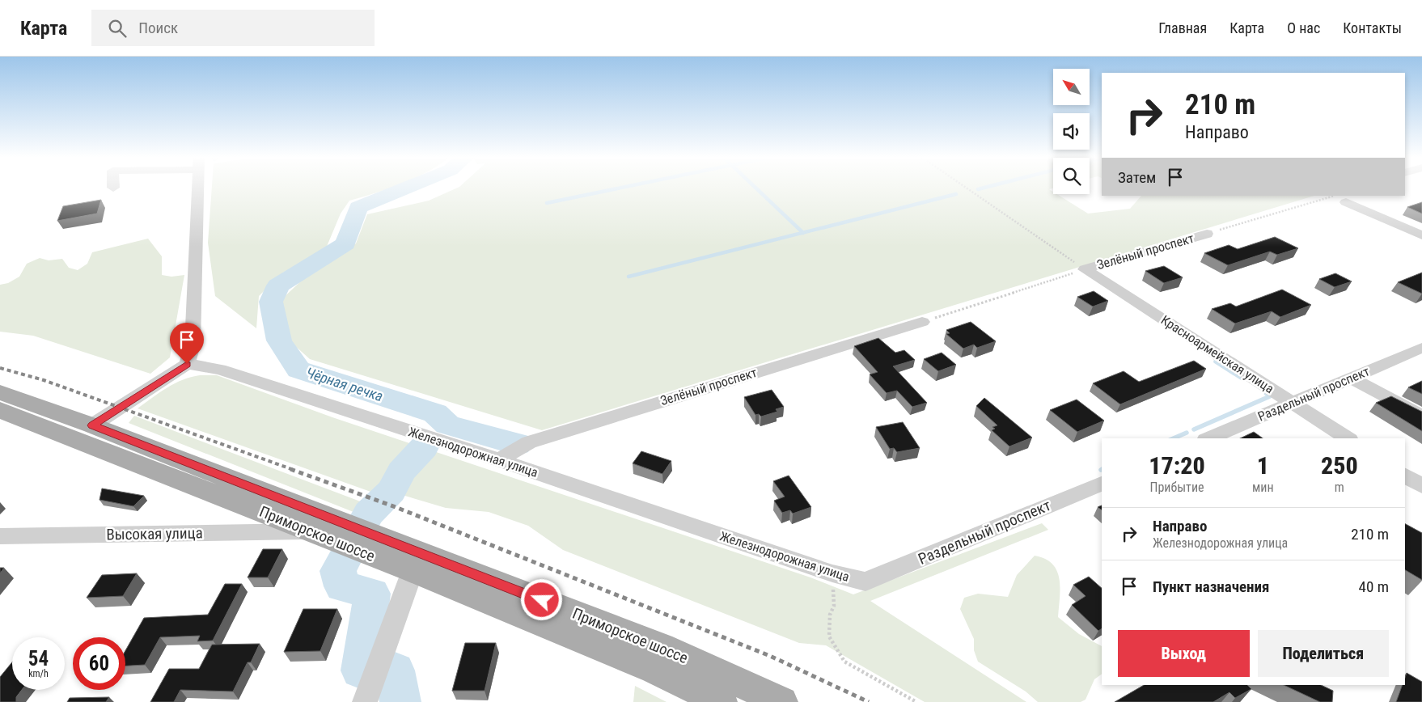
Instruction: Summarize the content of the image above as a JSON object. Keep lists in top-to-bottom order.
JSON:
{
  "streets": {
    "main road": ["Приморское шоссе"],
    "street": [
      "Зелёный проспект",
      "Красноармейская улица",
      "Раздельный проспект",
      "Железнодорожная улица",
      "Высокая улица"
    ]
  },
  "crossings": [
    ["Зелёный проспект", "Красноармейская улица"],
    ["Зелёный проспект", "Железнодорожная улица"],
    ["Красноармейская улица", "Раздельный проспект"],
    ["Раздельный проспект", "Железнодорожная улица"],
    ["Высокая улица", "Приморское шоссе"]
  ],
  "water": ["Чёрная речка"],
  "north": "top left",
  "page": {
    "header": "Карта",
    "search": "Поиск",
    "nav": [
      "Главная",
      "Карта",
      "О нас",
      "Контакты"
    ],
    "turn": ["210 m", "Направо"],
    "then": "Затем",
    "eta": [
      "17:20",
      "Прибытие",
      "1",
      "мин",
      "250",
      "m"
    ],
    "list": [
      {
        "name": "Направо",
        "note": "Железнодорожная улица",
        "value": "210 m"
      },
      {
        "name": "Пункт назначения",
        "value": "40 m"
      }
    ],
    "buttons": ["Выход", "Поделиться"],
    "speed": "54 km/h",
    "limit": "60"
  }
}
